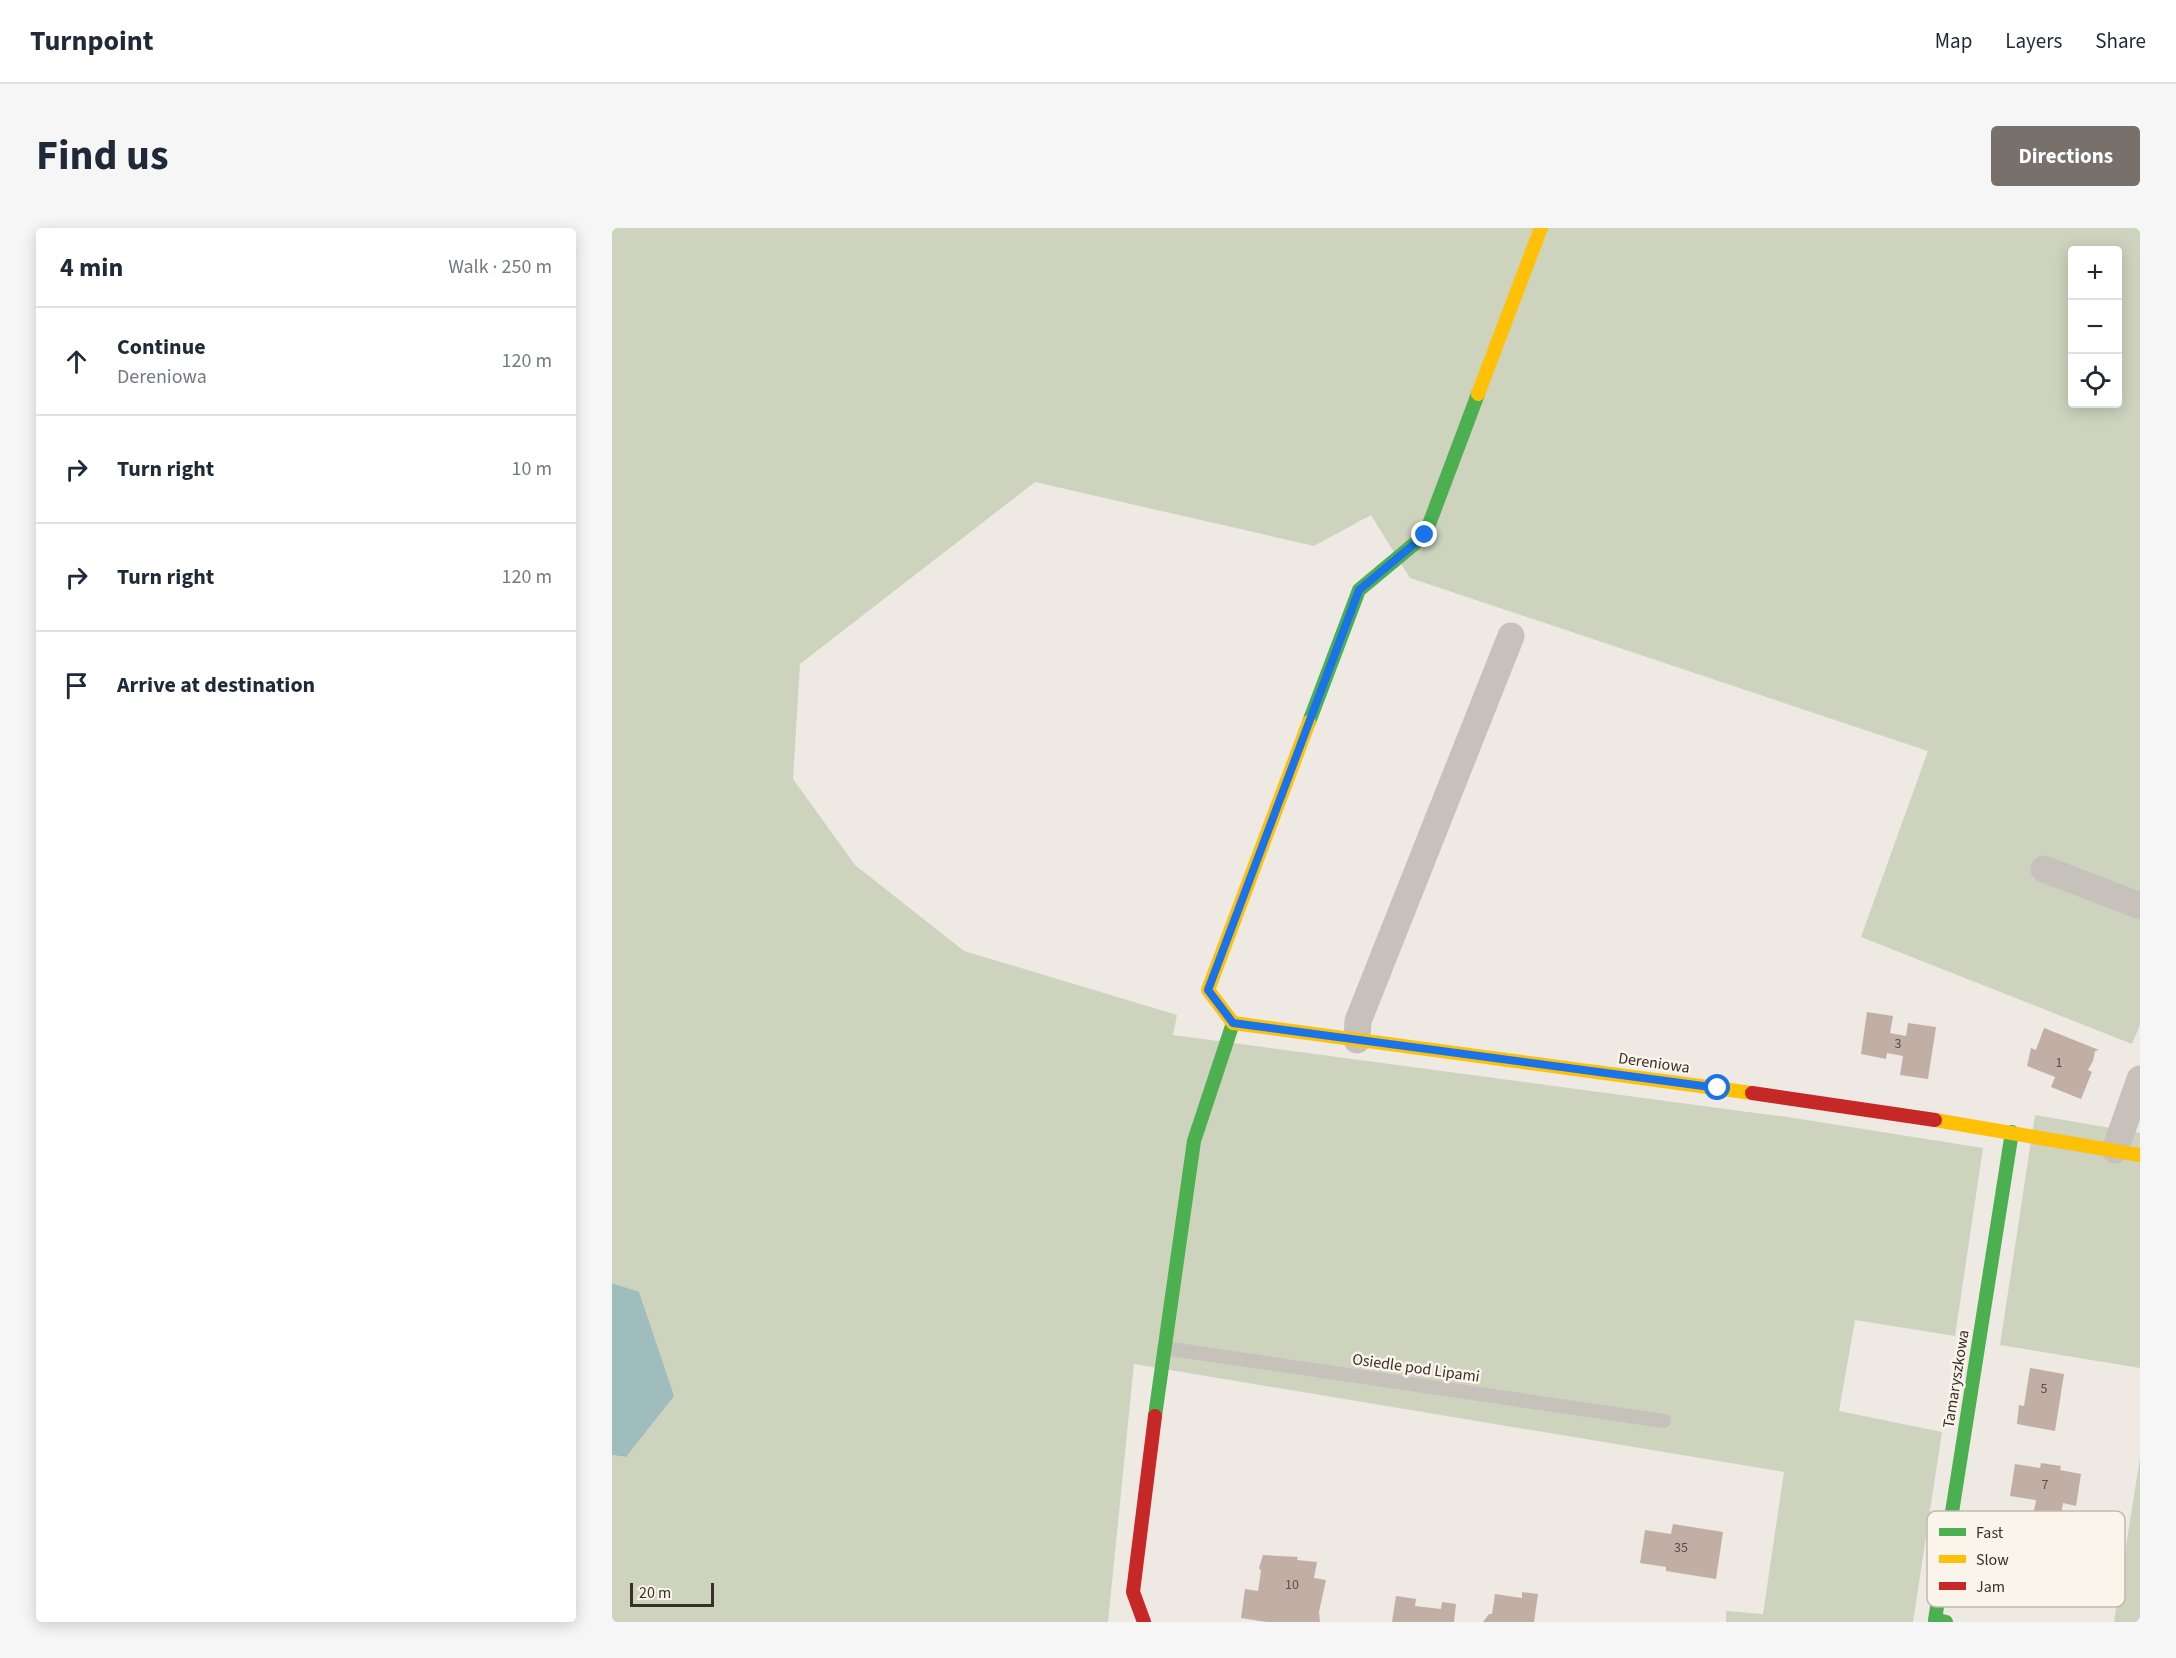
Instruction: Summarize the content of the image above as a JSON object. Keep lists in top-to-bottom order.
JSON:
{
  "streets": {
    "street": ["Dereniowa", "Tamaryszkowa"],
    "lane": ["Osiedle pod Lipami"]
  },
  "crossings": [
    ["Dereniowa", "Tamaryszkowa"]
  ],
  "house_numbers": [
    "3",
    "1",
    "5",
    "7",
    "35",
    "10"
  ],
  "legend": ["Fast", "Slow", "Jam"],
  "scale_bar": "20 m",
  "page": {
    "header": "Turnpoint",
    "nav": ["Map", "Layers", "Share"],
    "title": "Find us",
    "buttons": "Directions",
    "heading": ["4 min", "Walk · 250 m"],
    "map_buttons": ["+", "−"],
    "list": [
      ["Continue", "Dereniowa", "120 m"],
      ["Turn right", "10 m"],
      ["Turn right", "120 m"],
      "Arrive at destination"
    ],
    "scale": "20 m"
  }
}
